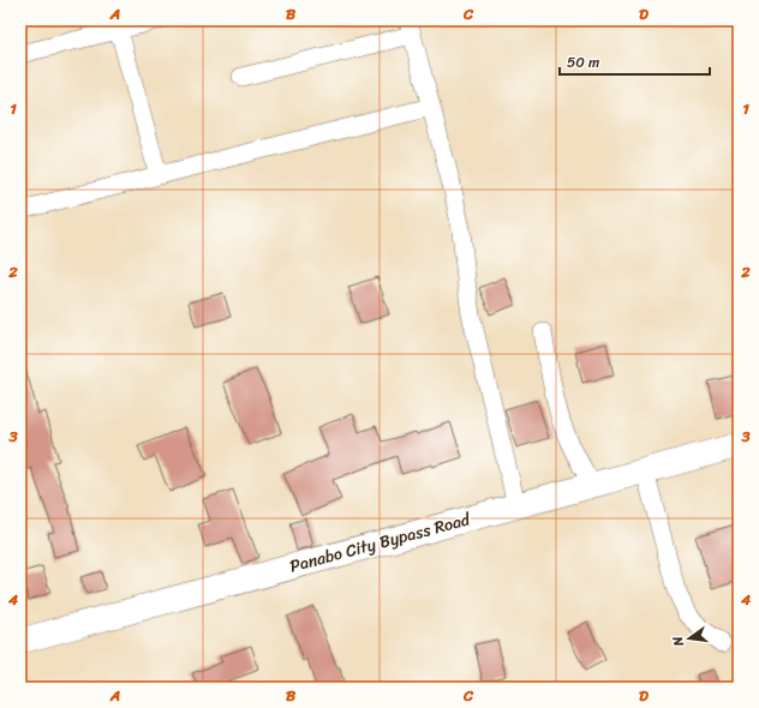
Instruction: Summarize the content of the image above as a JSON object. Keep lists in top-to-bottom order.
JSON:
{
  "streets": {
    "main road": ["Panabo City Bypass Road"]
  },
  "scale_bar": "50 m",
  "north": "left",
  "grid": {
    "columns": [
      "A",
      "B",
      "C",
      "D"
    ],
    "rows": [
      "1",
      "2",
      "3",
      "4"
    ]
  }
}
